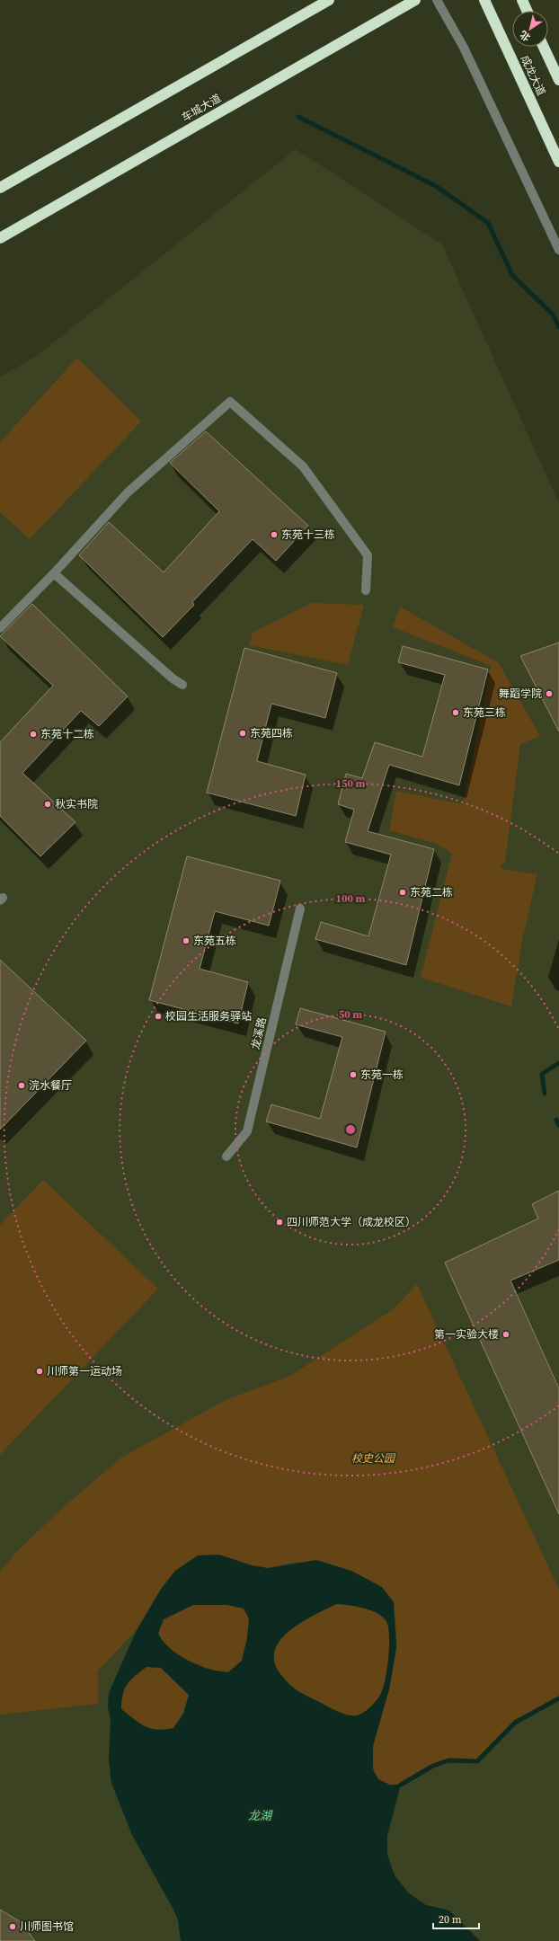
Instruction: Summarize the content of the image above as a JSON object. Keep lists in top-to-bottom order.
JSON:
{
  "streets": {
    "highway": ["成龙大道", "车城大道"],
    "street": ["龙溪路"]
  },
  "water": ["龙湖"],
  "parks": ["校史公园"],
  "places": [
    "东苑十三栋",
    "舞蹈学院",
    "东苑三栋",
    "东苑四栋",
    "东苑十二栋",
    "秋实书院",
    "东苑二栋",
    "东苑五栋",
    "校园生活服务驿站",
    "东苑一栋",
    "浣水餐厅",
    "四川师范大学（成龙校区）",
    "第一实验大楼",
    "川师第一运动场",
    "川师图书馆"
  ],
  "scale_bar": "20 m",
  "north": "bottom left",
  "rings": ["150 m", "100 m", "50 m"]
}
